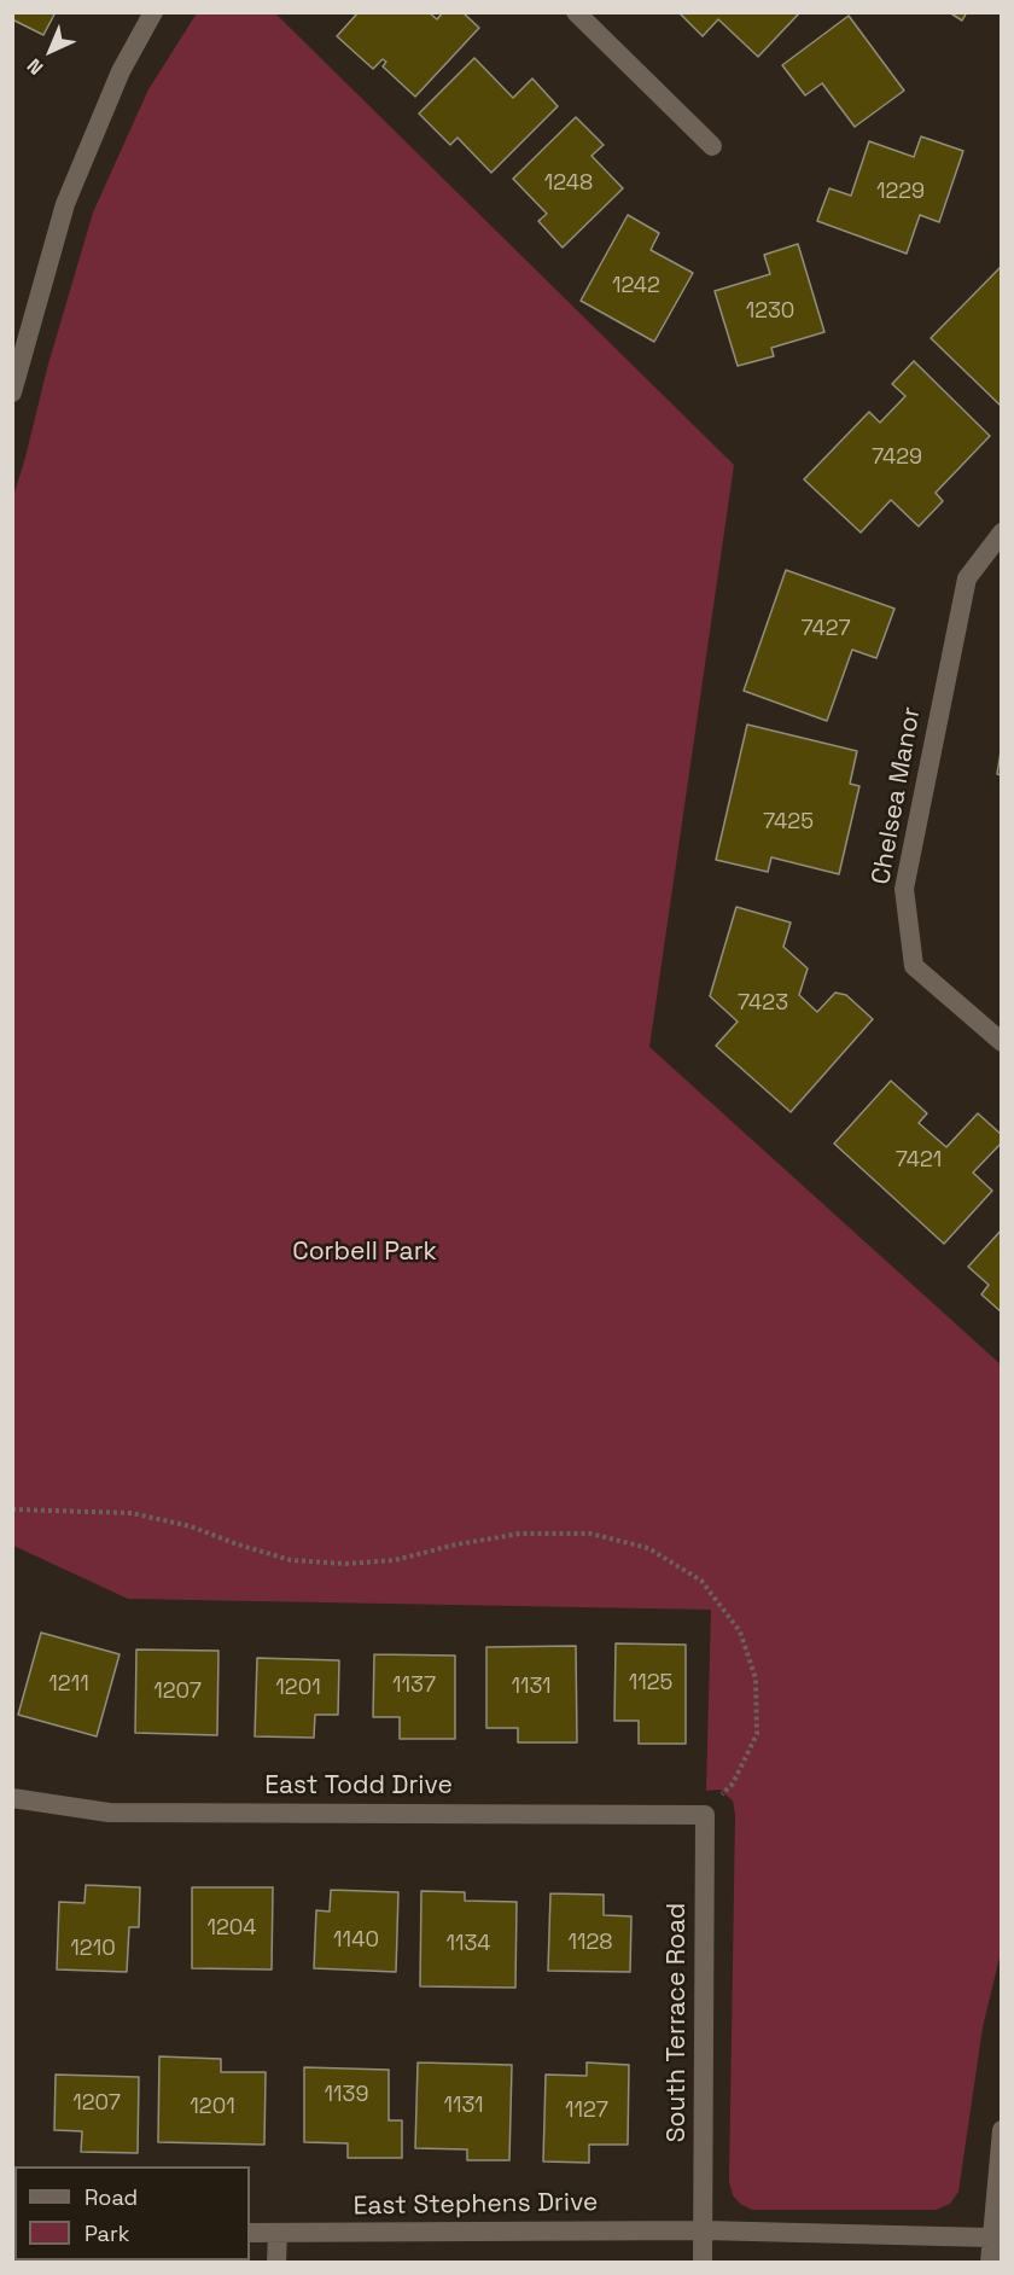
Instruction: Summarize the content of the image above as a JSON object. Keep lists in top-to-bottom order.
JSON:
{
  "streets": {
    "street": [
      "Chelsea Manor",
      "East Todd Drive",
      "South Terrace Road",
      "East Stephens Drive"
    ]
  },
  "crossings": [
    ["East Todd Drive", "South Terrace Road"],
    ["South Terrace Road", "East Stephens Drive"]
  ],
  "parks": ["Corbell Park"],
  "house_numbers": [
    "1248",
    "1229",
    "1242",
    "1230",
    "7429",
    "7427",
    "7425",
    "7423",
    "7421",
    "1125",
    "1211",
    "1137",
    "1131",
    "1201",
    "1207",
    "1204",
    "1140",
    "1128",
    "1134",
    "1210",
    "1139",
    "1207",
    "1131",
    "1201",
    "1127"
  ],
  "legend": ["Road", "Park"],
  "north": "bottom left"
}
